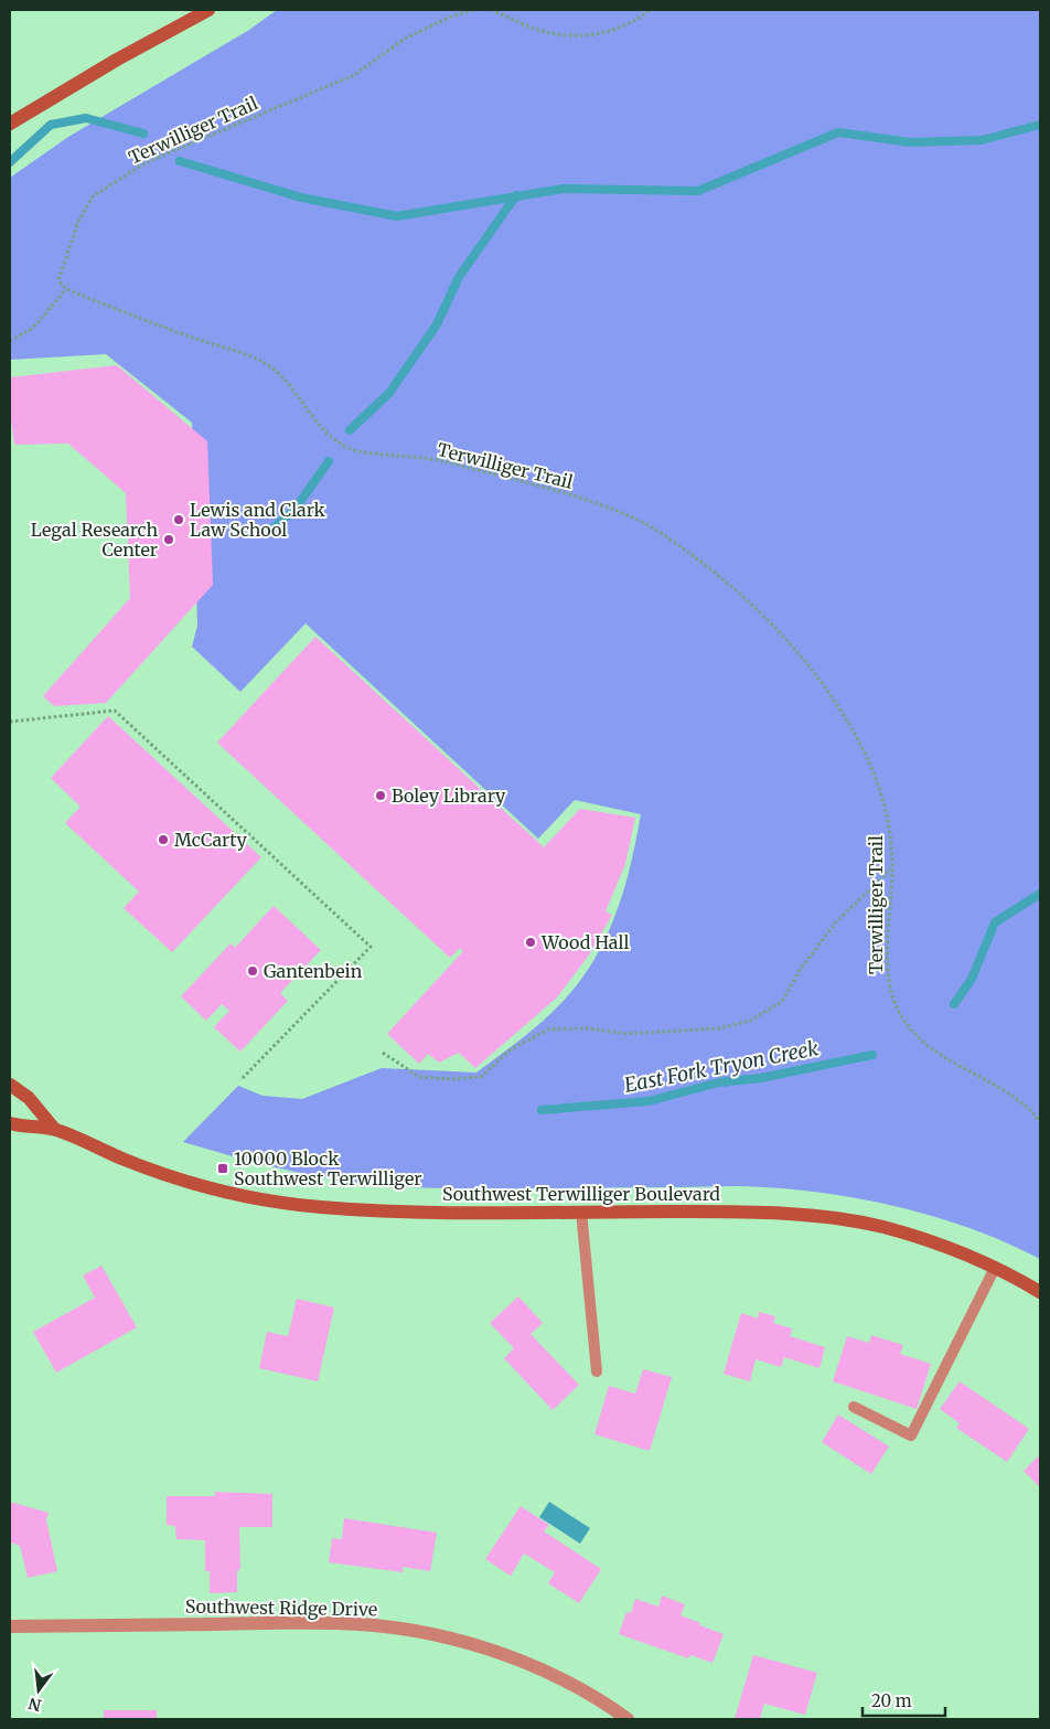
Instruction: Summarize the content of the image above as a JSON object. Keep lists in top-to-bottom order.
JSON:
{
  "streets": {
    "main road": ["Southwest Terwilliger Boulevard"],
    "street": ["Southwest Ridge Drive"],
    "path": ["Terwilliger Trail"]
  },
  "water": ["East Fork Tryon Creek"],
  "places": {
    "other": [
      "Lewis and Clark Law School",
      "Legal Research Center",
      "Boley Library",
      "McCarty",
      "Wood Hall",
      "Gantenbein"
    ],
    "transit": ["10000 Block Southwest Terwilliger"]
  },
  "scale_bar": "20 m",
  "north": "bottom"
}
